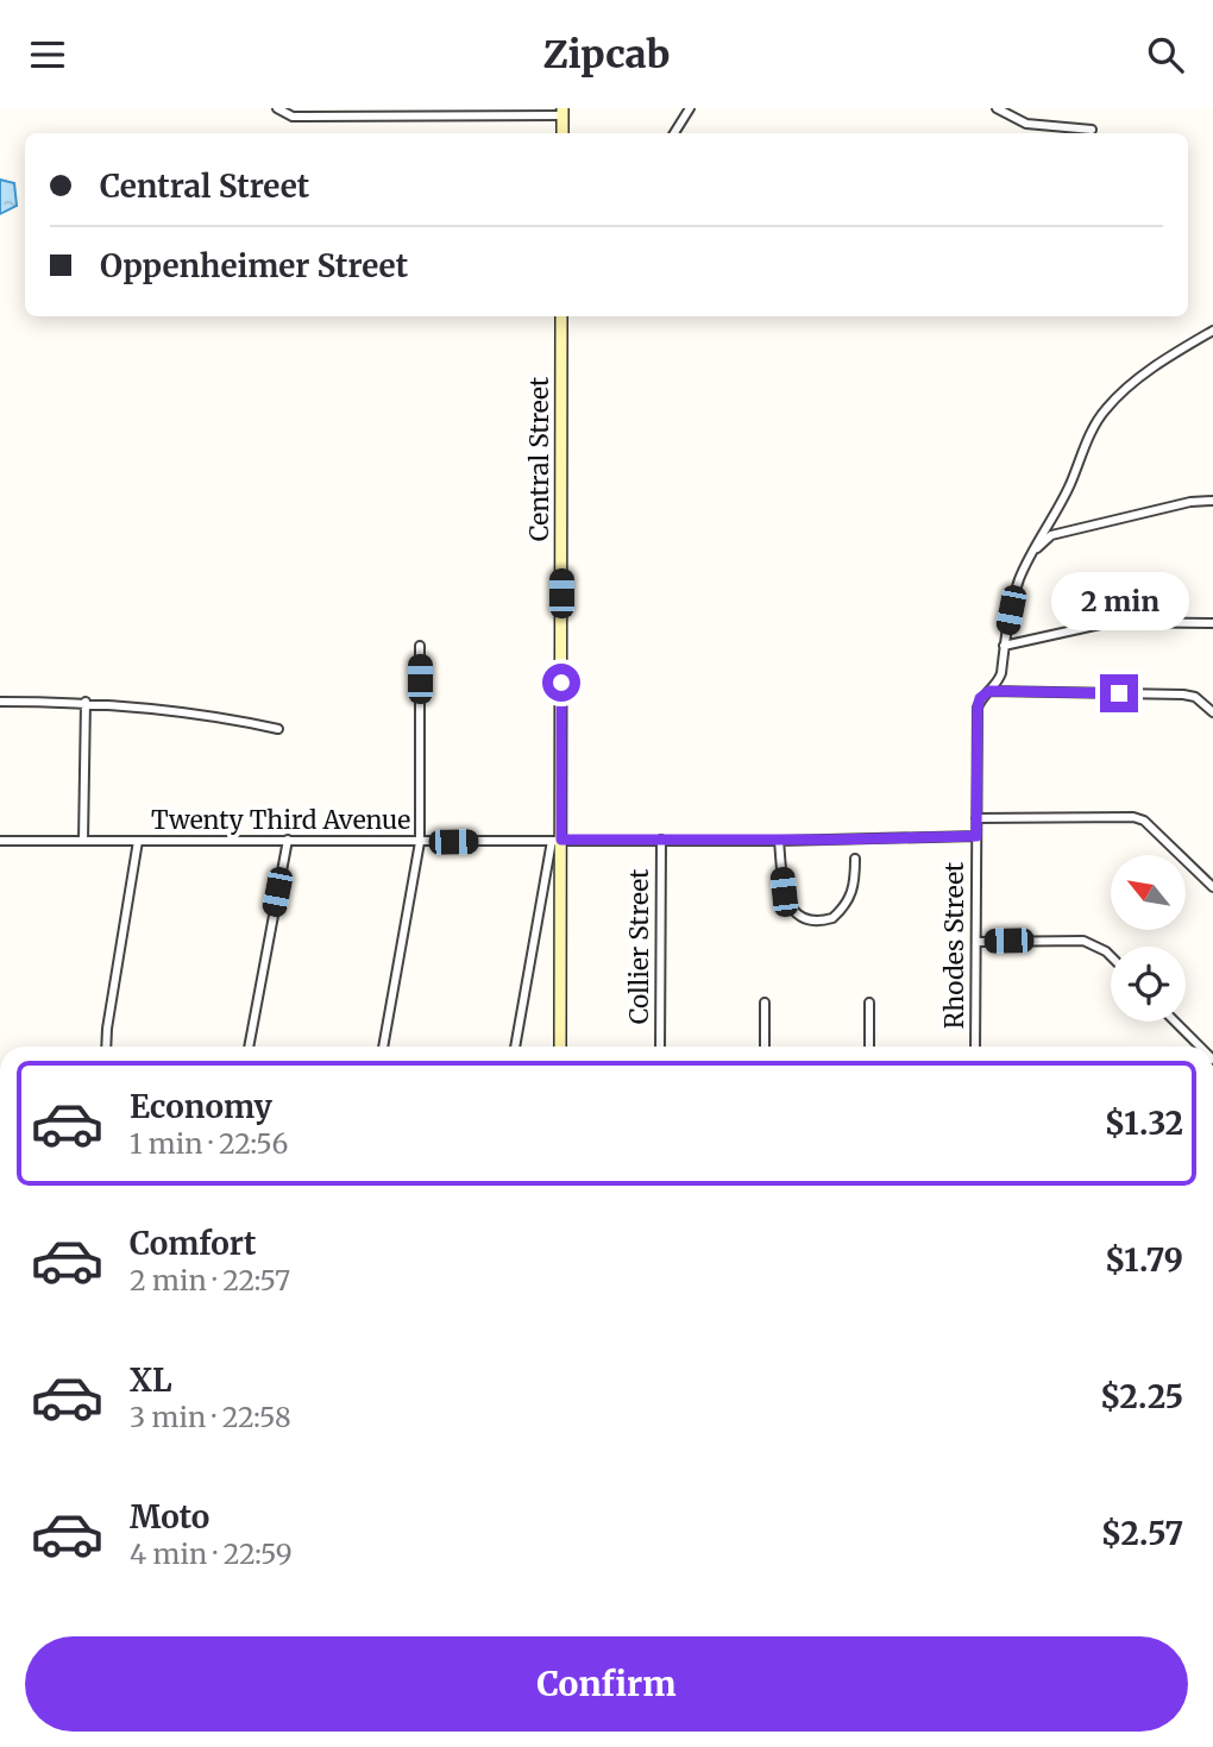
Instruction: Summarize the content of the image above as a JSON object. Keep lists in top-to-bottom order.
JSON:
{
  "streets": {
    "street": [
      "Central Street",
      "Twenty Third Avenue",
      "Rhodes Street",
      "Collier Street"
    ]
  },
  "crossings": [
    ["Central Street", "Twenty Third Avenue"],
    ["Twenty Third Avenue", "Rhodes Street"],
    ["Twenty Third Avenue", "Collier Street"]
  ],
  "north": "top left",
  "page": {
    "header": "Zipcab",
    "banner": ["Central Street", "Oppenheimer Street"],
    "bubble": "2 min",
    "list": [
      {
        "name": "Economy",
        "note": "1 min · 22:56",
        "value": "$1.32"
      },
      {
        "name": "Comfort",
        "note": "2 min · 22:57",
        "value": "$1.79"
      },
      {
        "name": "XL",
        "note": "3 min · 22:58",
        "value": "$2.25"
      },
      {
        "name": "Moto",
        "note": "4 min · 22:59",
        "value": "$2.57"
      }
    ],
    "buttons": "Confirm"
  }
}
